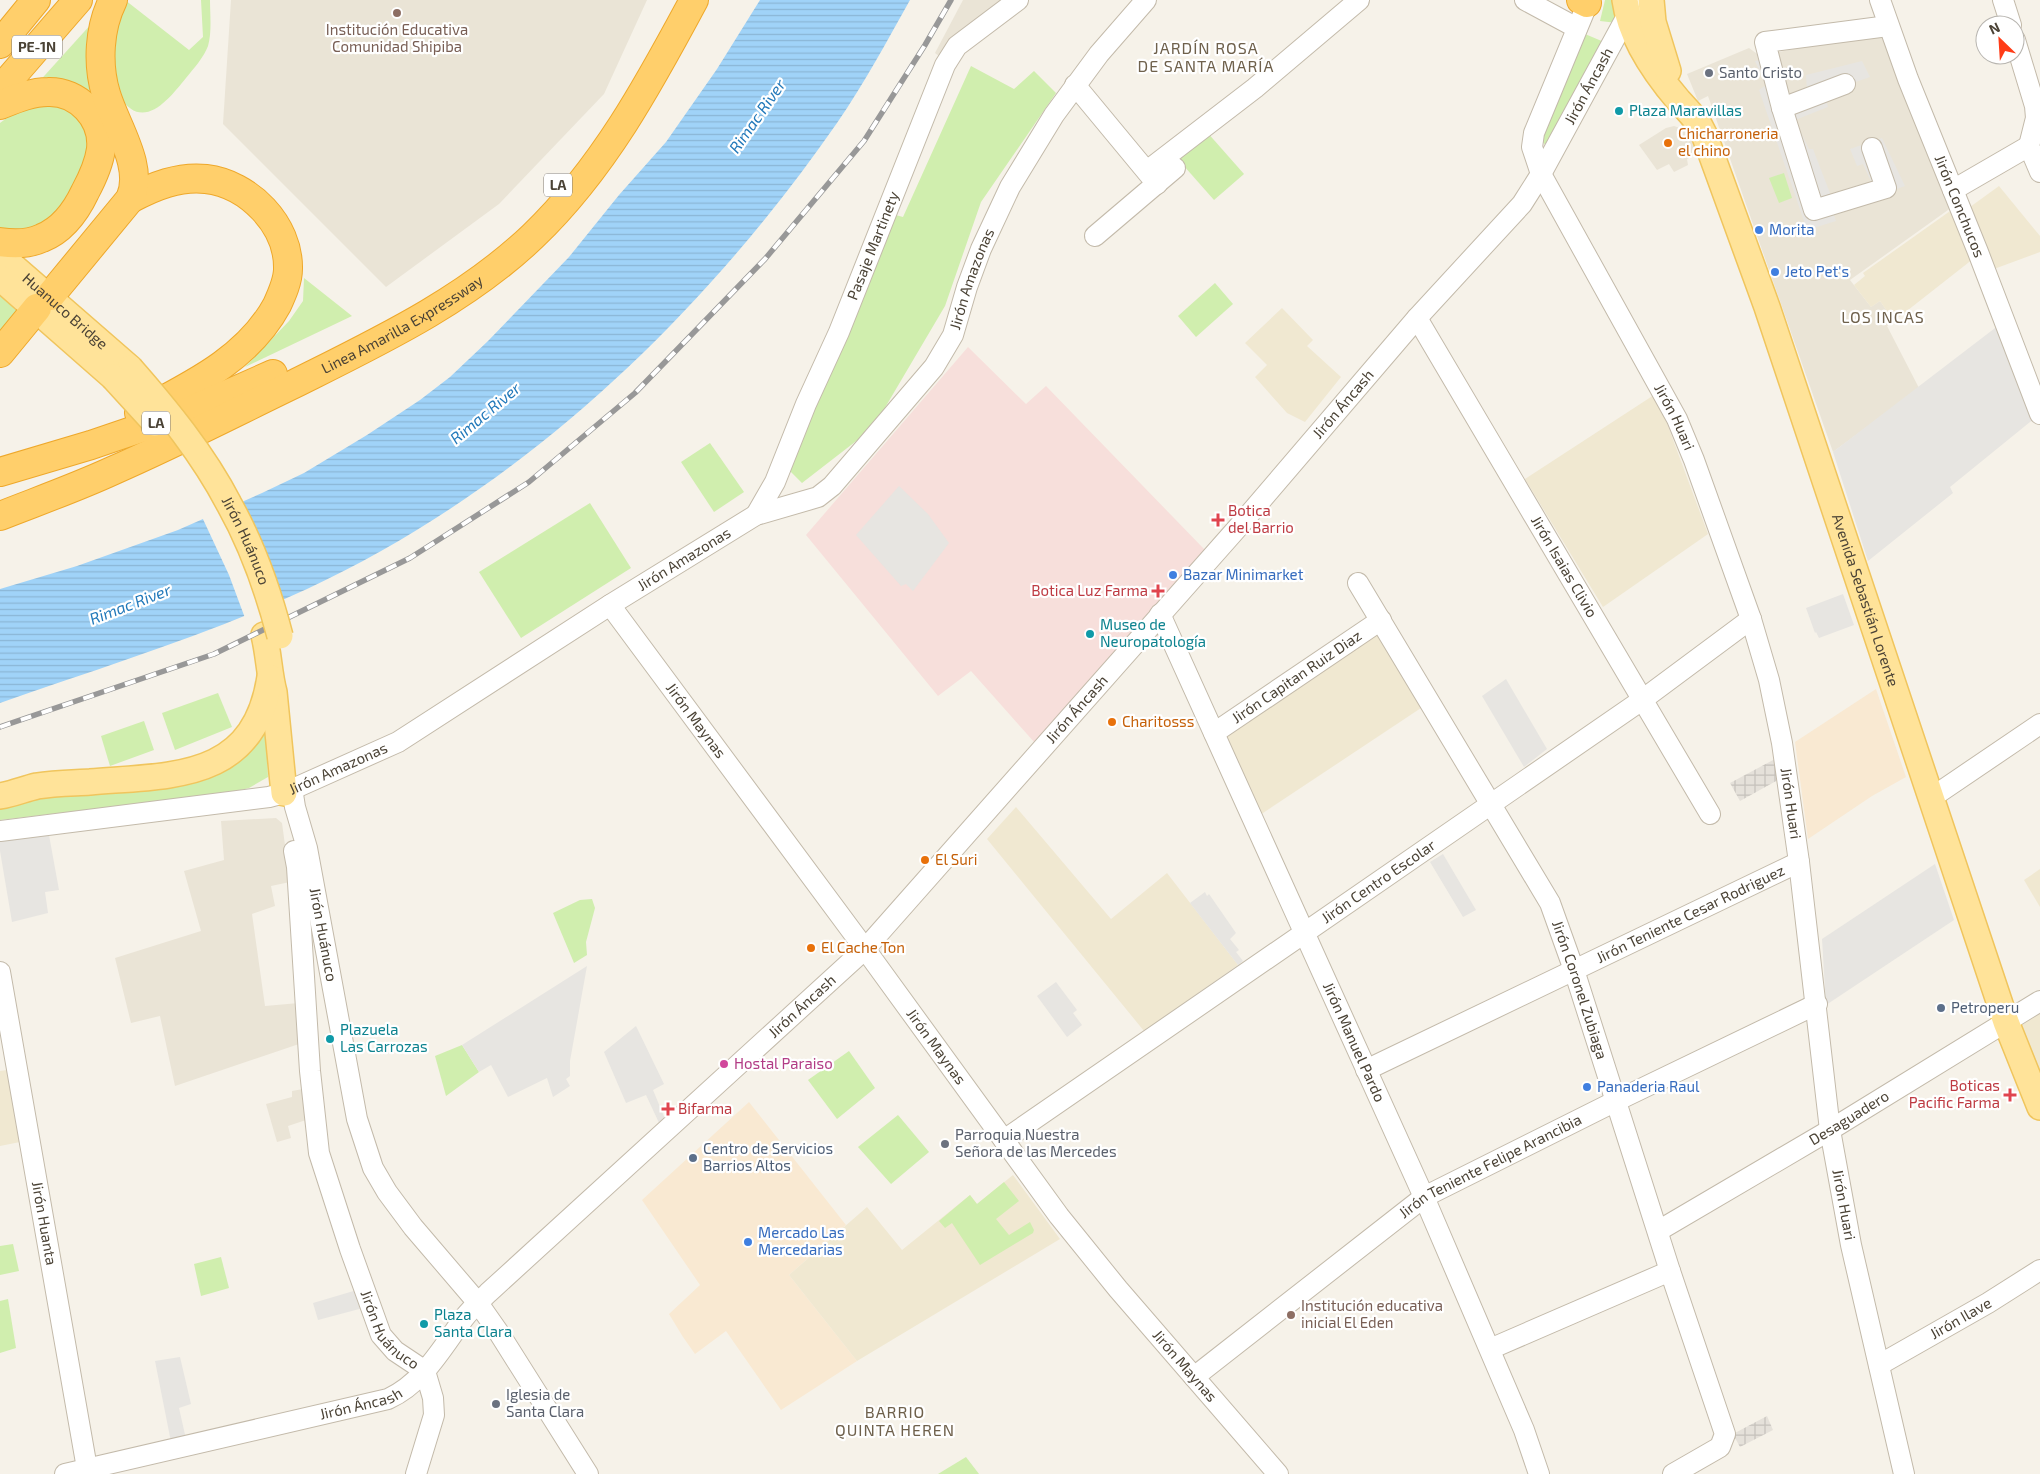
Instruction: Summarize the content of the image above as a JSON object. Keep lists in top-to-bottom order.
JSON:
{
  "streets": {
    "highway": ["PE-1N", "LA", "Linea Amarilla Expressway"],
    "main road": ["Huanuco Bridge", "Jirón Huánuco", "Avenida Sebastián Lorente"],
    "street": [
      "Jirón Áncash",
      "Jirón Conchucos",
      "Pasaje Martinety",
      "Jirón Amazonas",
      "Jirón Huari",
      "Jirón Isaias Clivio",
      "Jirón Capitan Ruiz Diaz",
      "Jirón Maynas",
      "Jirón Centro Escolar",
      "Jirón Teniente Cesar Rodriguez",
      "Jirón Coronel Zubiaga",
      "Jirón Manuel Pardo",
      "Desaguadero",
      "Jirón Teniente Felipe Arancibia",
      "Jirón Huanta",
      "Jirón Ilave"
    ]
  },
  "crossings": [
    ["Jirón Áncash", "Jirón Huari"],
    ["Jirón Áncash", "Jirón Huánuco"],
    ["Jirón Áncash", "Jirón Isaias Clivio"],
    ["Jirón Áncash", "Avenida Sebastián Lorente"],
    ["Jirón Áncash", "Jirón Maynas"],
    ["Jirón Áncash", "Jirón Manuel Pardo"],
    ["Jirón Áncash", "Jirón Huanta"],
    ["Pasaje Martinety", "Jirón Amazonas"],
    ["Jirón Amazonas", "Jirón Huánuco"],
    ["Jirón Amazonas", "Jirón Maynas"],
    ["Huanuco Bridge", "Jirón Huánuco"],
    ["Jirón Huari", "Jirón Centro Escolar"],
    ["Jirón Huari", "Jirón Teniente Cesar Rodriguez"],
    ["Jirón Huari", "Desaguadero"],
    ["Jirón Huari", "Jirón Teniente Felipe Arancibia"],
    ["Jirón Huari", "Jirón Ilave"],
    ["Jirón Isaias Clivio", "Jirón Centro Escolar"],
    ["Avenida Sebastián Lorente", "Desaguadero"],
    ["Jirón Capitan Ruiz Diaz", "Jirón Coronel Zubiaga"],
    ["Jirón Capitan Ruiz Diaz", "Jirón Manuel Pardo"],
    ["Jirón Maynas", "Jirón Centro Escolar"],
    ["Jirón Maynas", "Jirón Teniente Felipe Arancibia"],
    ["Jirón Centro Escolar", "Jirón Coronel Zubiaga"],
    ["Jirón Centro Escolar", "Jirón Manuel Pardo"],
    ["Jirón Teniente Cesar Rodriguez", "Jirón Coronel Zubiaga"],
    ["Jirón Teniente Cesar Rodriguez", "Jirón Manuel Pardo"],
    ["Jirón Coronel Zubiaga", "Desaguadero"],
    ["Jirón Coronel Zubiaga", "Jirón Teniente Felipe Arancibia"],
    ["Jirón Manuel Pardo", "Jirón Teniente Felipe Arancibia"]
  ],
  "districts": ["JARDÍN ROSA DE SANTA MARÍA", "LOS INCAS", "BARRIO QUINTA HEREN"],
  "water": ["Rimac River"],
  "places": {
    "other": [
      "Institución Educativa Comunidad Shipiba",
      "Santo Cristo",
      "Plaza Maravillas",
      "Chicharroneria el chino",
      "Morita",
      "Jeto Pet's",
      "Bazar Minimarket",
      "Museo de Neuropatología",
      "Charitosss",
      "El Suri",
      "El Cache Ton",
      "Petroperu",
      "Plazuela Las Carrozas",
      "Hostal Paraiso",
      "Panaderia Raul",
      "Parroquia Nuestra Señora de las Mercedes",
      "Centro de Servicios Barrios Altos",
      "Mercado Las Mercedarias",
      "Institución educativa inicial El Eden",
      "Plaza Santa Clara",
      "Iglesia de Santa Clara"
    ],
    "health": [
      "Botica del Barrio",
      "Botica Luz Farma",
      "Boticas Pacific Farma",
      "Bifarma"
    ]
  },
  "north": "top left"
}
